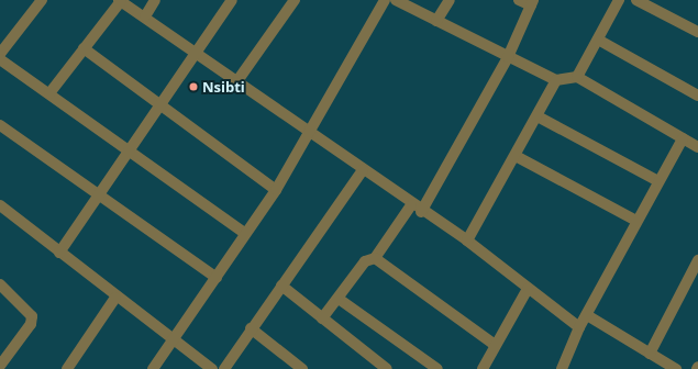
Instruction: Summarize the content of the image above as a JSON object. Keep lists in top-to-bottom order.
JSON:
{
  "places": ["Nsibti"]
}
